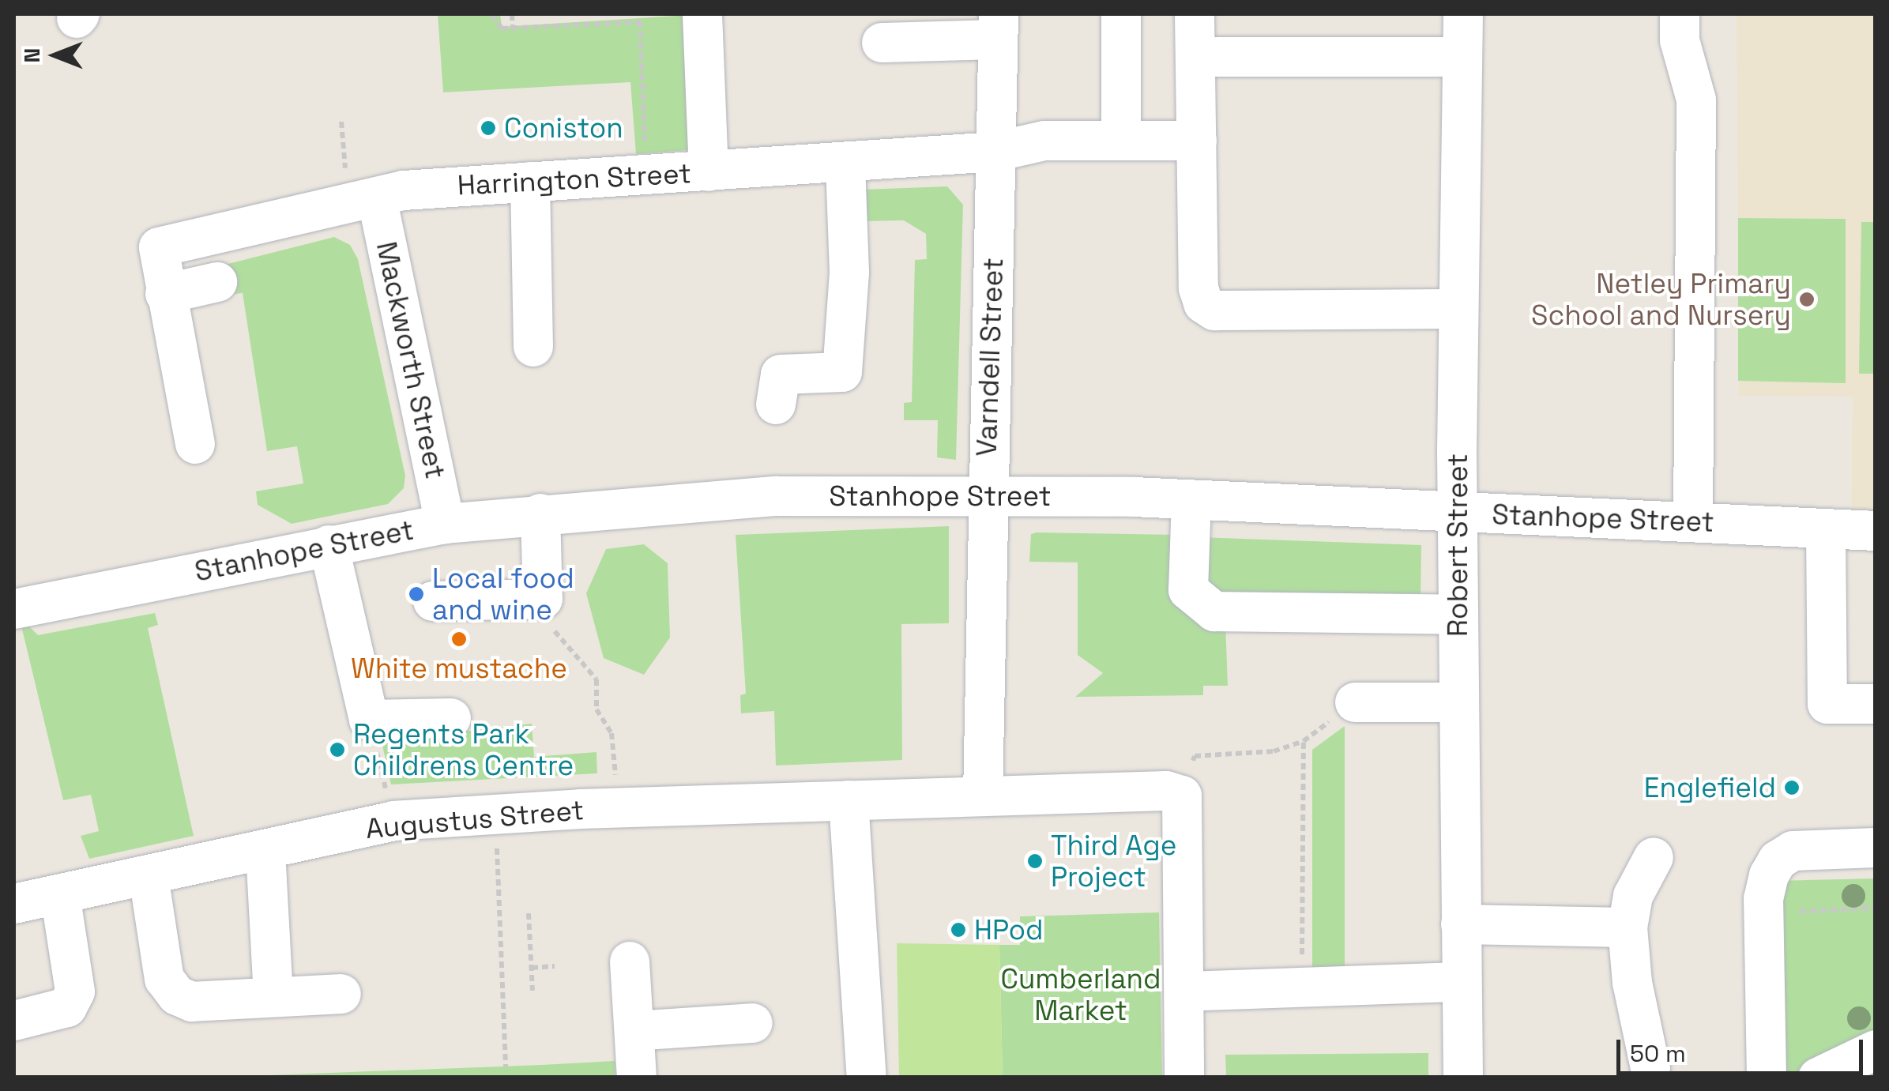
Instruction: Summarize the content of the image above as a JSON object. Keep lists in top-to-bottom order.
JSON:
{
  "streets": {
    "street": [
      "Harrington Street",
      "Varndell Street",
      "Mackworth Street",
      "Stanhope Street",
      "Robert Street",
      "Augustus Street"
    ]
  },
  "crossings": [
    ["Harrington Street", "Varndell Street"],
    ["Harrington Street", "Mackworth Street"],
    ["Varndell Street", "Stanhope Street"],
    ["Mackworth Street", "Stanhope Street"],
    ["Stanhope Street", "Robert Street"]
  ],
  "parks": ["Cumberland Market"],
  "places": [
    "Coniston",
    "Netley Primary School and Nursery",
    "Local food and wine",
    "White mustache",
    "Regents Park Childrens Centre",
    "Englefield",
    "Third Age Project",
    "HPod"
  ],
  "scale_bar": "50 m",
  "north": "left"
}
